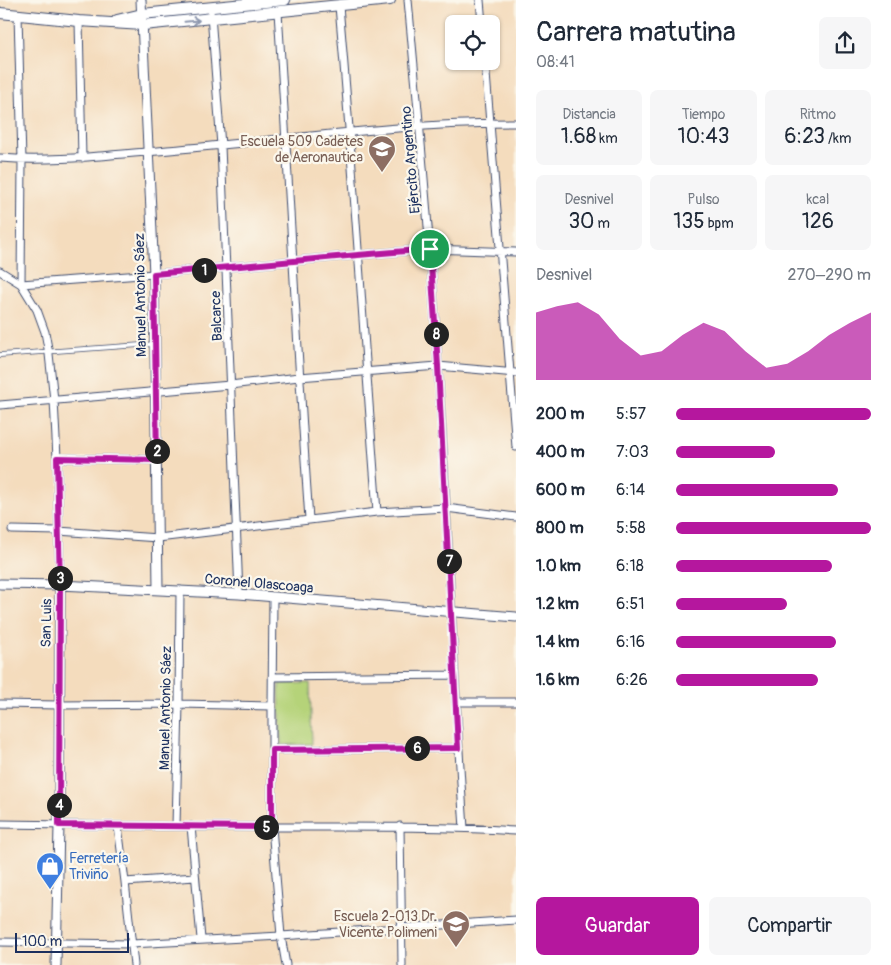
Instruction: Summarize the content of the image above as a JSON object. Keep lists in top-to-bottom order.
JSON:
{
  "streets": {
    "street": [
      "Ejército Argentino",
      "Manuel Antonio Sáez",
      "Balcarce",
      "Coronel Olascoaga",
      "San Luis"
    ]
  },
  "crossings": [
    ["Ejército Argentino", "Coronel Olascoaga"],
    ["Manuel Antonio Sáez", "Coronel Olascoaga"],
    ["Balcarce", "Coronel Olascoaga"],
    ["Coronel Olascoaga", "San Luis"]
  ],
  "places": {
    "school or university": ["Escuela 509 Cadetes de Aeronautica", "Escuela 2-013 Dr. Vicente Polimeni"],
    "shop": ["Ferretería Triviño"]
  },
  "scale_bar": "100 m",
  "page": {
    "heading": ["Carrera matutina", "08:41"],
    "stats": [
      ["Distancia", "1.68 km"],
      ["Tiempo", "10:43"],
      ["Ritmo", "6:23 /km"],
      ["Desnivel", "30 m"],
      ["Pulso", "135 bpm"],
      ["kcal", "126"]
    ],
    "chart": ["Desnivel", "270–290 m"],
    "pins": [
      "1",
      "8",
      "2",
      "7",
      "3",
      "6",
      "4",
      "5"
    ],
    "list": [
      {
        "name": "200 m",
        "note": "5:57"
      },
      {
        "name": "400 m",
        "note": "7:03"
      },
      {
        "name": "600 m",
        "note": "6:14"
      },
      {
        "name": "800 m",
        "note": "5:58"
      },
      {
        "name": "1.0 km",
        "note": "6:18"
      },
      {
        "name": "1.2 km",
        "note": "6:51"
      },
      {
        "name": "1.4 km",
        "note": "6:16"
      },
      {
        "name": "1.6 km",
        "note": "6:26"
      }
    ],
    "buttons": ["Guardar", "Compartir"],
    "scale": "100 m"
  }
}
